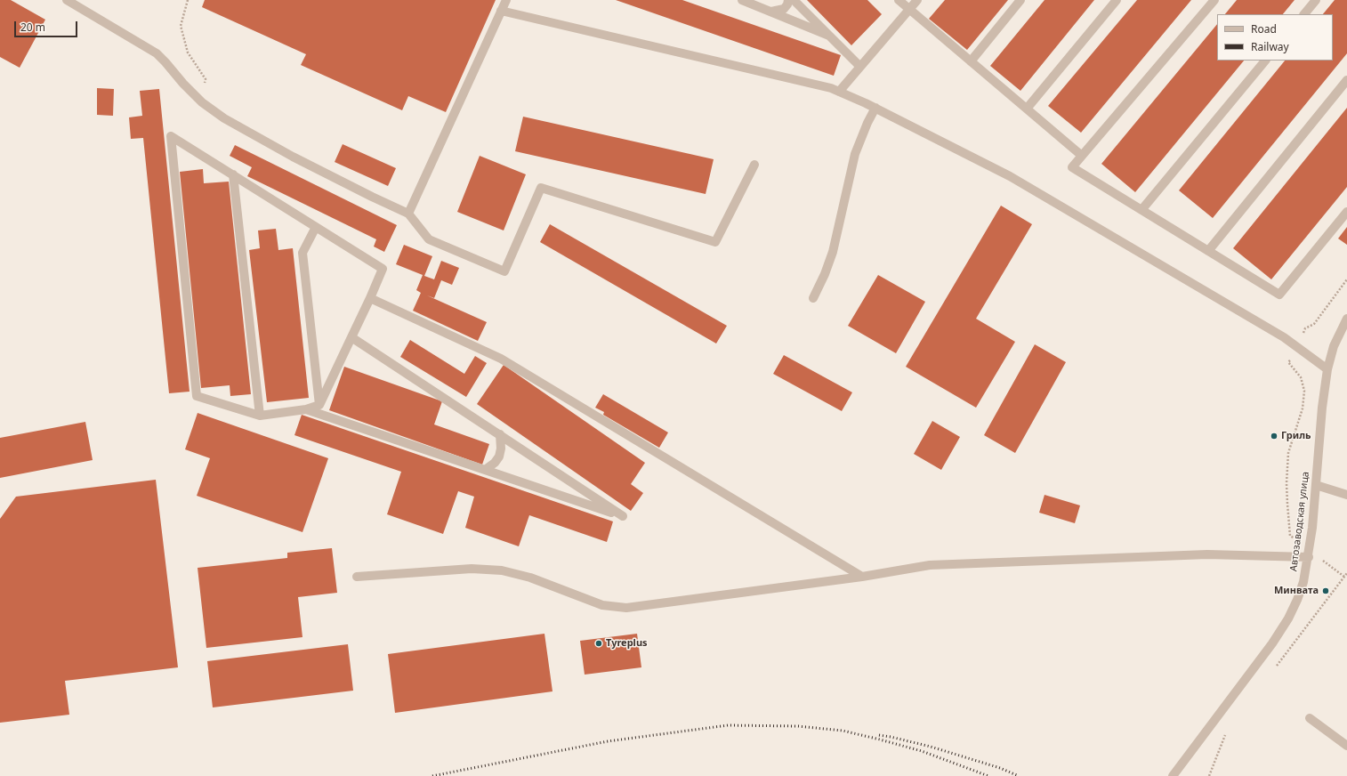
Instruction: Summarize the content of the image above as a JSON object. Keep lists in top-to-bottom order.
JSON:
{
  "streets": {
    "street": ["Автозаводская улица"]
  },
  "places": ["Гриль", "Минвата", "Tyreplus"],
  "legend": ["Road", "Railway"],
  "scale_bar": "20 m"
}
